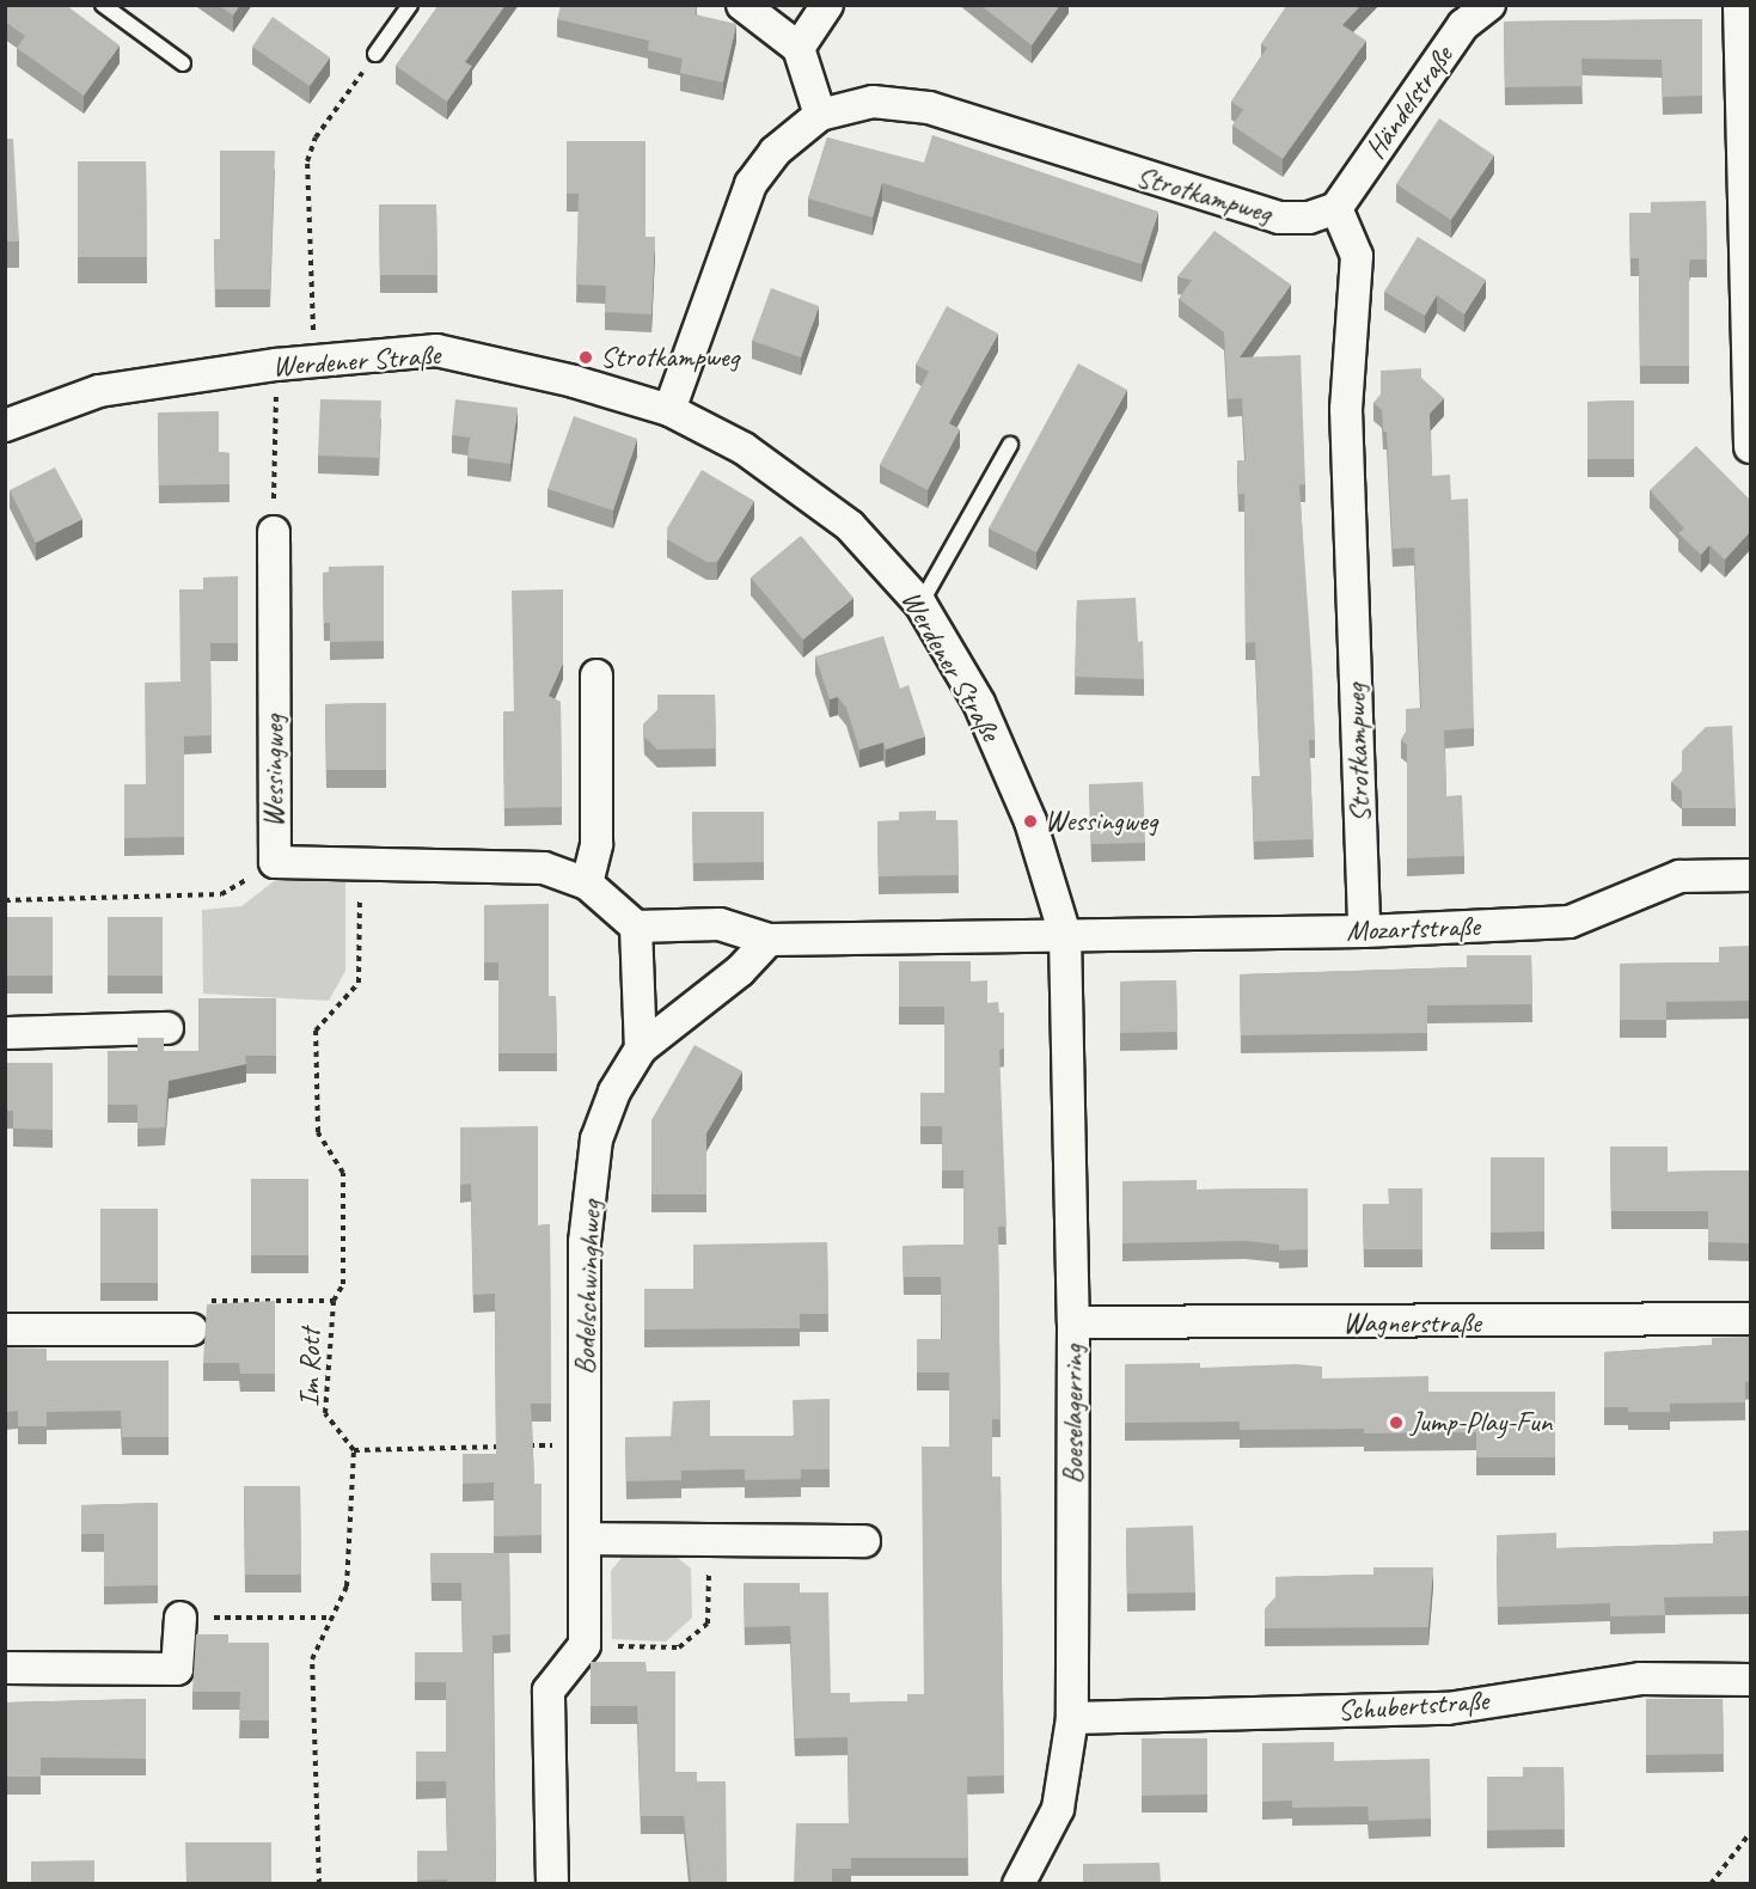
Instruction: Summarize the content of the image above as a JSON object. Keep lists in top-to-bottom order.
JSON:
{
  "streets": {
    "street": [
      "Händelstraße",
      "Strotkampweg",
      "Werdener Straße",
      "Wessingweg",
      "Mozartstraße",
      "Bodelschwinghweg",
      "Wagnerstraße",
      "Boeselagerring",
      "Schubertstraße"
    ],
    "path": ["Im Rott"]
  },
  "crossings": [
    ["Händelstraße", "Strotkampweg"],
    ["Strotkampweg", "Werdener Straße"],
    ["Strotkampweg", "Mozartstraße"],
    ["Werdener Straße", "Mozartstraße"],
    ["Werdener Straße", "Boeselagerring"],
    ["Wessingweg", "Im Rott"],
    ["Mozartstraße", "Boeselagerring"],
    ["Wagnerstraße", "Boeselagerring"],
    ["Boeselagerring", "Schubertstraße"]
  ],
  "places": ["Strotkampweg", "Wessingweg", "Jump-Play-Fun"]
}
